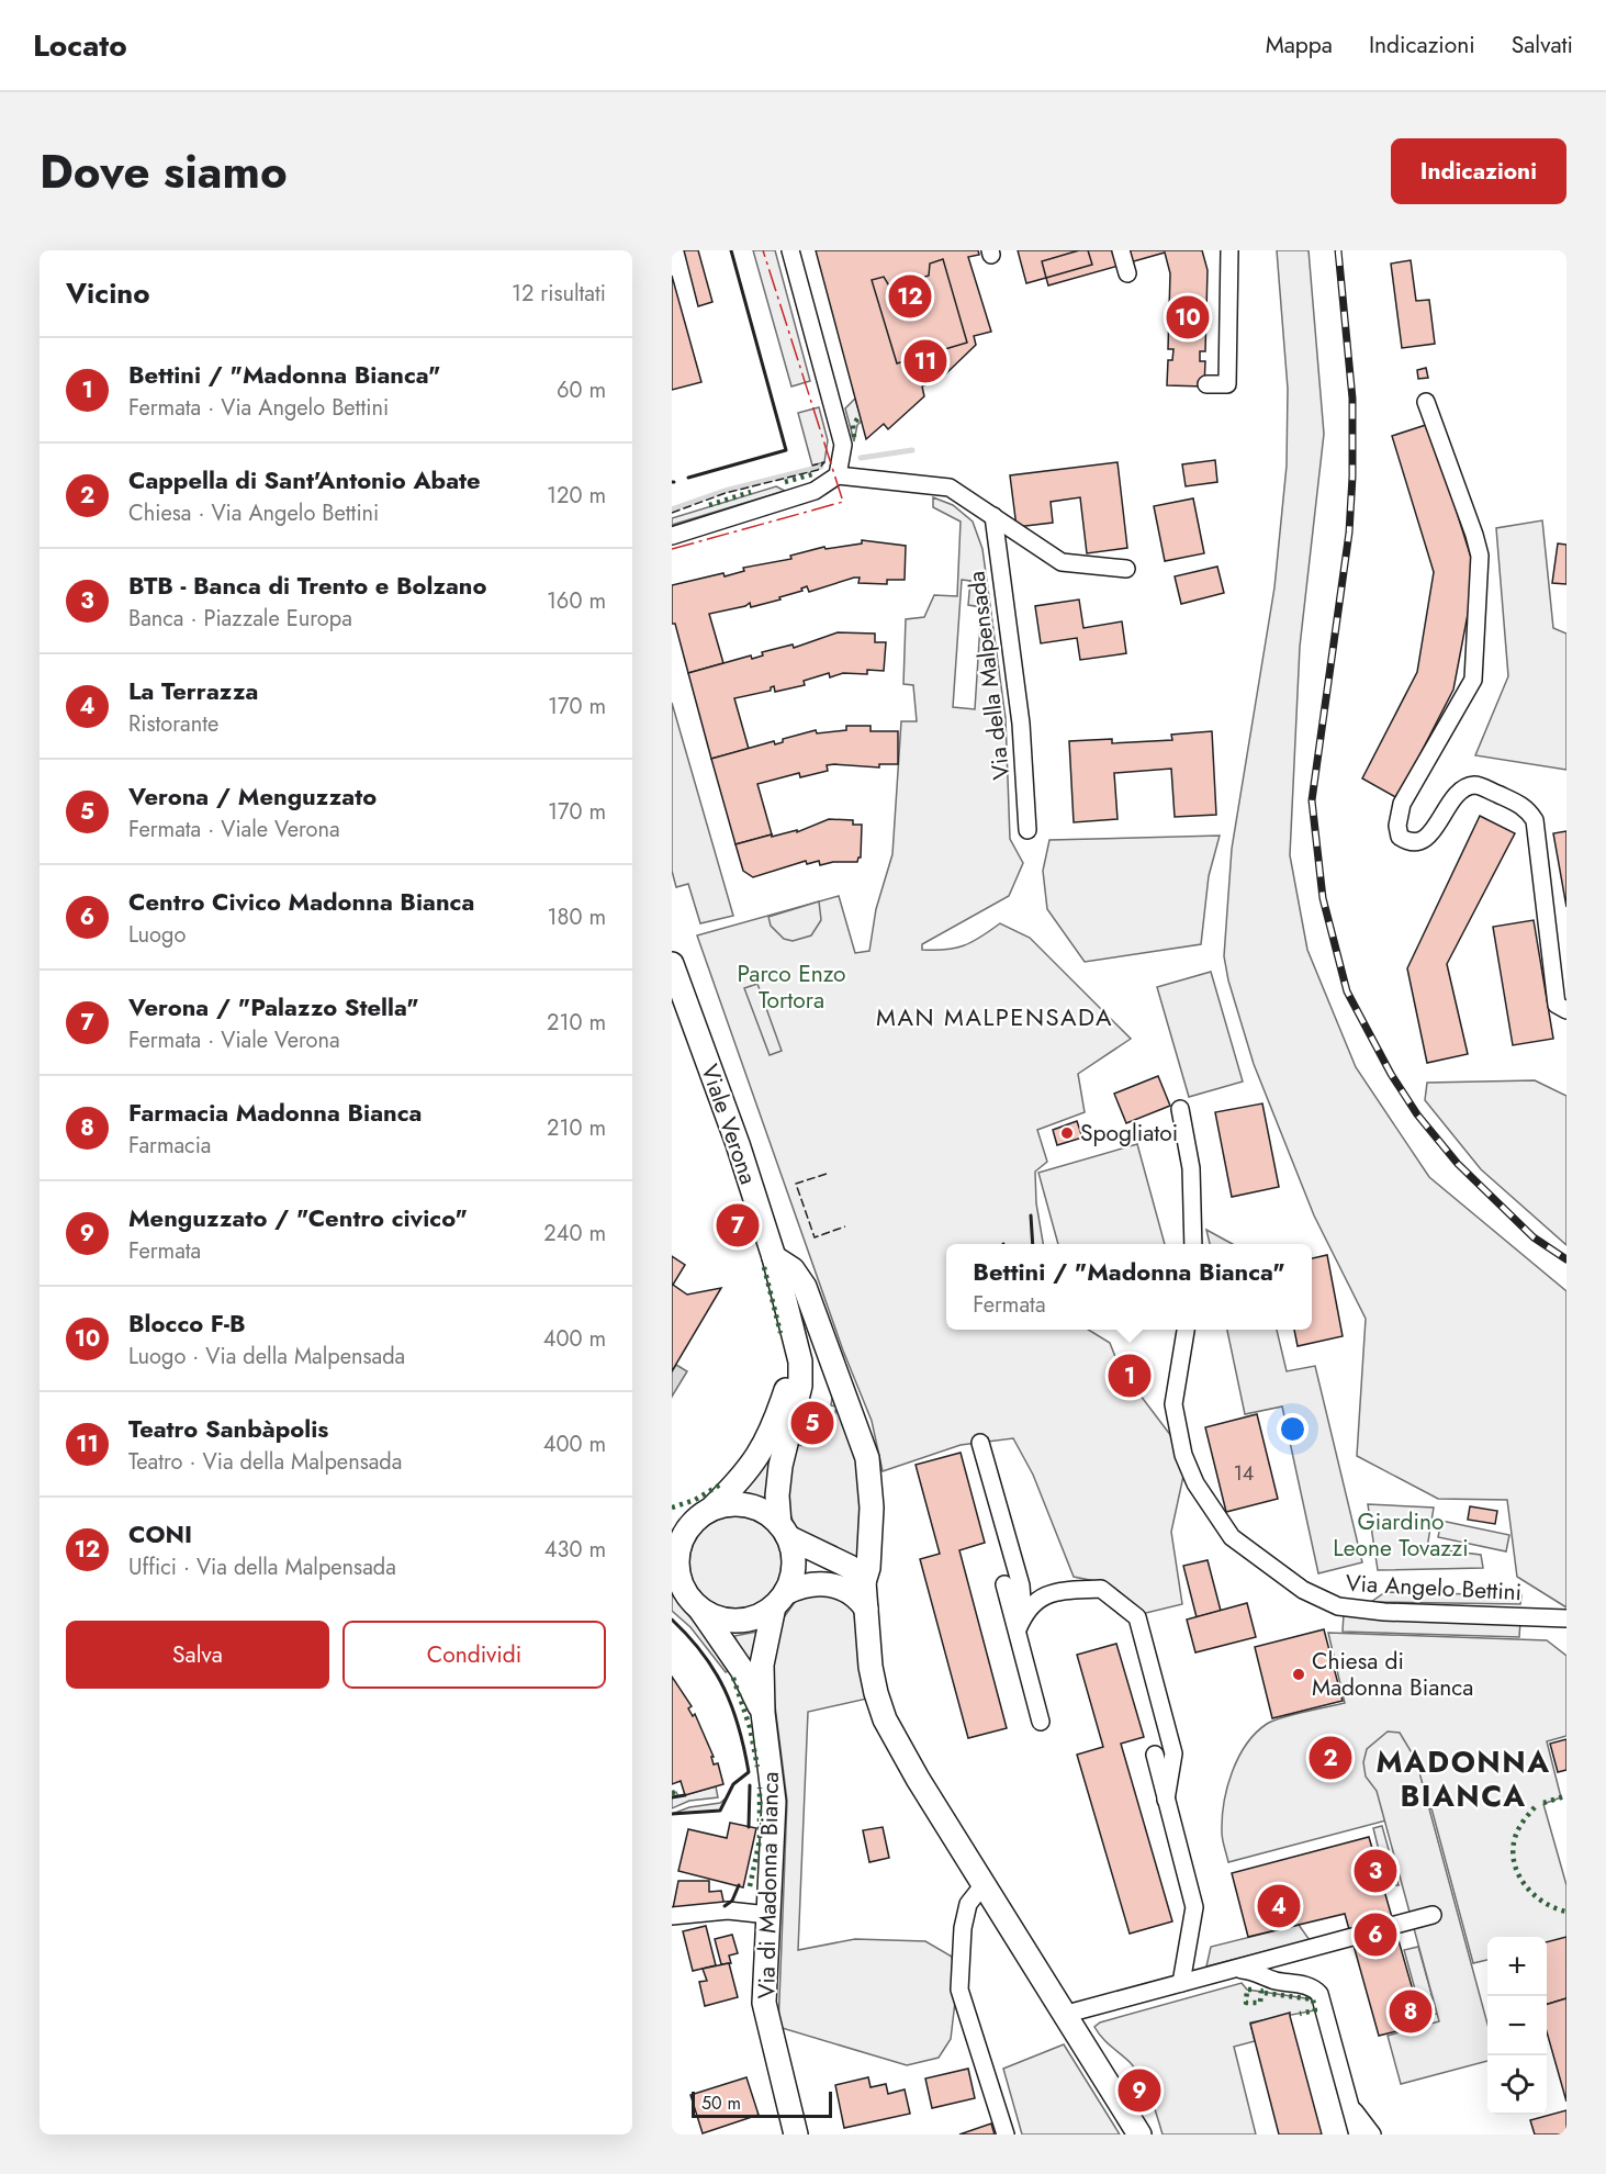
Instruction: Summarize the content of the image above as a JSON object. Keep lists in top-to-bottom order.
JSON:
{
  "streets": {
    "main road": ["Viale Verona", "Via di Madonna Bianca"],
    "street": ["Via della Malpensada", "Via Angelo Bettini"]
  },
  "crossings": [
    ["Viale Verona", "Via di Madonna Bianca"]
  ],
  "districts": ["MAN MALPENSADA", "MADONNA BIANCA"],
  "parks": ["Parco Enzo Tortora", "Giardino Leone Tovazzi"],
  "places": ["Spogliatoi", "Chiesa di Madonna Bianca"],
  "house_numbers": ["14"],
  "scale_bar": "50 m",
  "page": {
    "header": "Locato",
    "nav": ["Mappa", "Indicazioni", "Salvati"],
    "title": "Dove siamo",
    "buttons": [
      "Indicazioni",
      ["Salva", "Condividi"]
    ],
    "heading": ["Vicino", "12 risultati"],
    "pins": [
      "12",
      "10",
      "11",
      "7",
      "1",
      "5",
      "2",
      "3",
      "4",
      "6",
      "8",
      "9"
    ],
    "list": [
      {
        "mark": "1",
        "name": "Bettini / \"Madonna Bianca\"",
        "note": "Fermata · Via Angelo Bettini",
        "value": "60 m"
      },
      {
        "mark": "2",
        "name": "Cappella di Sant'Antonio Abate",
        "note": "Chiesa · Via Angelo Bettini",
        "value": "120 m"
      },
      {
        "mark": "3",
        "name": "BTB - Banca di Trento e Bolzano",
        "note": "Banca · Piazzale Europa",
        "value": "160 m"
      },
      {
        "mark": "4",
        "name": "La Terrazza",
        "note": "Ristorante",
        "value": "170 m"
      },
      {
        "mark": "5",
        "name": "Verona / Menguzzato",
        "note": "Fermata · Viale Verona",
        "value": "170 m"
      },
      {
        "mark": "6",
        "name": "Centro Civico Madonna Bianca",
        "note": "Luogo",
        "value": "180 m"
      },
      {
        "mark": "7",
        "name": "Verona / \"Palazzo Stella\"",
        "note": "Fermata · Viale Verona",
        "value": "210 m"
      },
      {
        "mark": "8",
        "name": "Farmacia Madonna Bianca",
        "note": "Farmacia",
        "value": "210 m"
      },
      {
        "mark": "9",
        "name": "Menguzzato / \"Centro civico\"",
        "note": "Fermata",
        "value": "240 m"
      },
      {
        "mark": "10",
        "name": "Blocco F-B",
        "note": "Luogo · Via della Malpensada",
        "value": "400 m"
      },
      {
        "mark": "11",
        "name": "Teatro Sanbàpolis",
        "note": "Teatro · Via della Malpensada",
        "value": "400 m"
      },
      {
        "mark": "12",
        "name": "CONI",
        "note": "Uffici · Via della Malpensada",
        "value": "430 m"
      }
    ],
    "popup": ["Bettini / \"Madonna Bianca\"", "Fermata"],
    "map_buttons": ["+", "−"],
    "scale": "50 m"
  }
}
